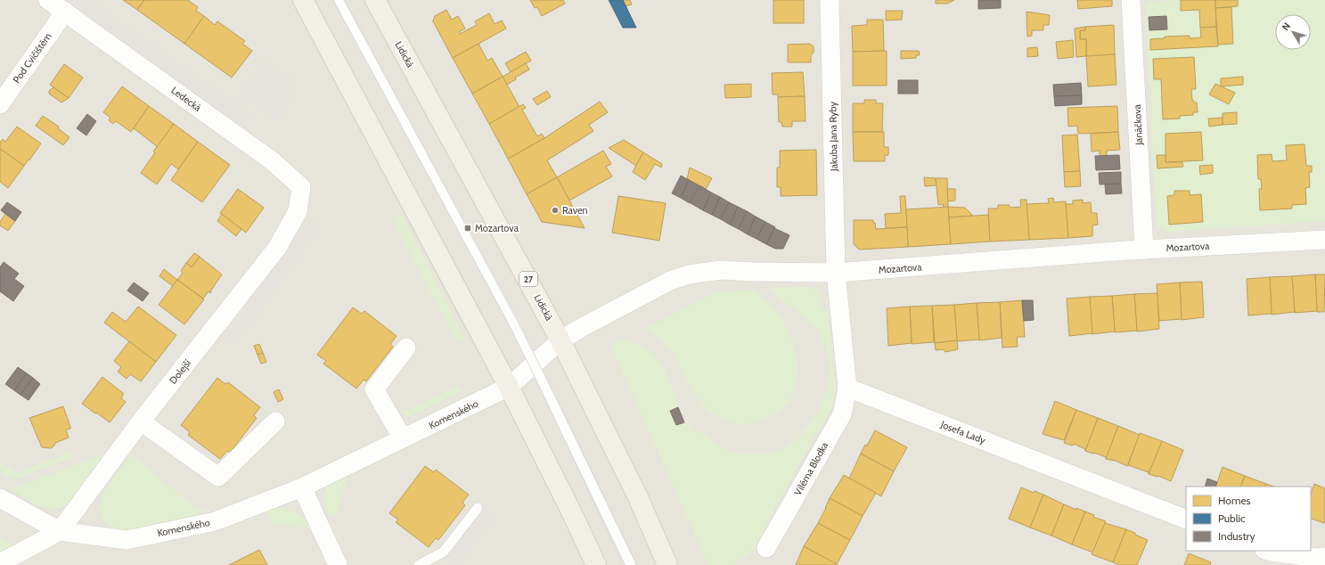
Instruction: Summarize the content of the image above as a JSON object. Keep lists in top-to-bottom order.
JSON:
{
  "streets": {
    "main road": ["Lidická", "27"],
    "street": [
      "Pod Cvičištěm",
      "Ledecká",
      "Janáčkova",
      "Jakuba Jana Ryby",
      "Mozartova",
      "Dolejší",
      "Komenského",
      "Josefa Lady",
      "Viléma Blodka"
    ]
  },
  "crossings": [
    ["Lidická", "Mozartova"],
    ["Pod Cvičištěm", "Ledecká"],
    ["Ledecká", "Dolejší"],
    ["Janáčkova", "Mozartova"],
    ["Jakuba Jana Ryby", "Mozartova"],
    ["Mozartova", "Komenského"],
    ["Dolejší", "Komenského"],
    ["Josefa Lady", "Viléma Blodka"]
  ],
  "places": {
    "other": ["Raven"],
    "transit": ["Mozartova"]
  },
  "legend": ["Homes", "Public", "Industry"],
  "north": "top left"
}
